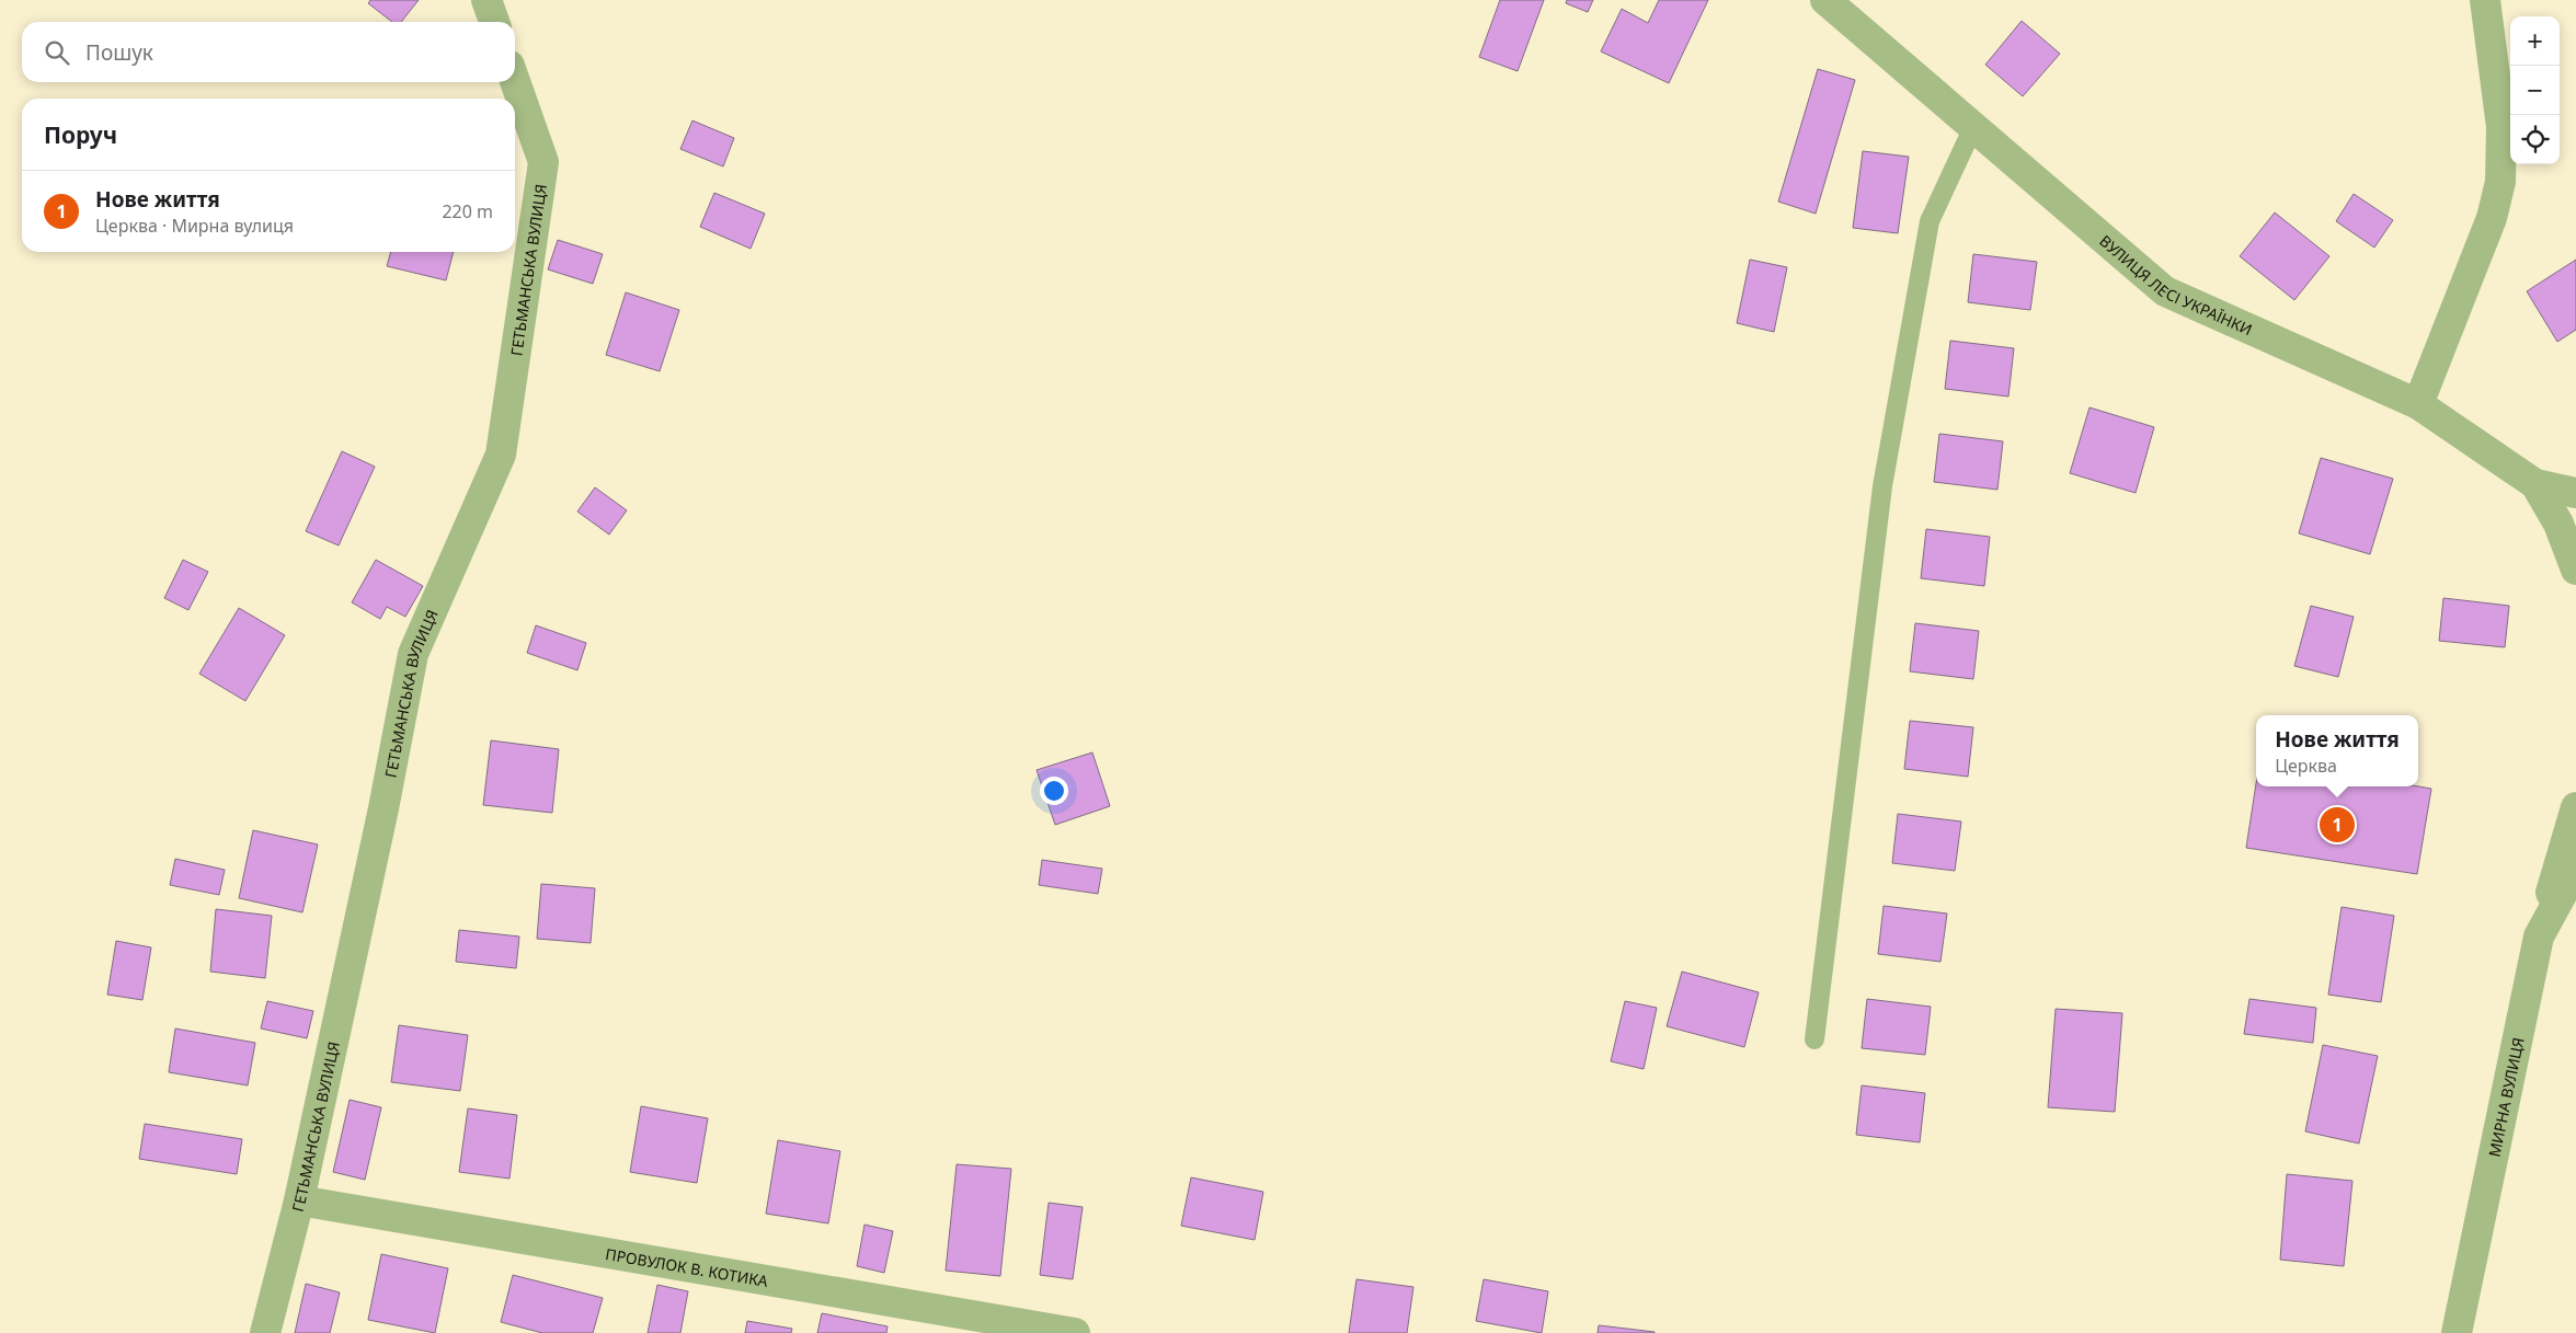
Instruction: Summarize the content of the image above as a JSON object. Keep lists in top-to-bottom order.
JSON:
{
  "streets": {
    "street": [
      "ГЕТЬМАНСЬКА ВУЛИЦЯ",
      "ВУЛИЦЯ ЛЕСІ УКРАЇНКИ",
      "МИРНА ВУЛИЦЯ",
      "ПРОВУЛОК В. КОТИКА"
    ]
  },
  "crossings": [
    ["ГЕТЬМАНСЬКА ВУЛИЦЯ", "ПРОВУЛОК В. КОТИКА"]
  ],
  "page": {
    "map_buttons": ["+", "−"],
    "search": "Пошук",
    "heading": "Поруч",
    "list": [
      {
        "mark": "1",
        "name": "Нове життя",
        "note": "Церква · Мирна вулиця",
        "value": "220 m"
      }
    ],
    "popup": ["Нове життя", "Церква"],
    "pins": "1"
  }
}
